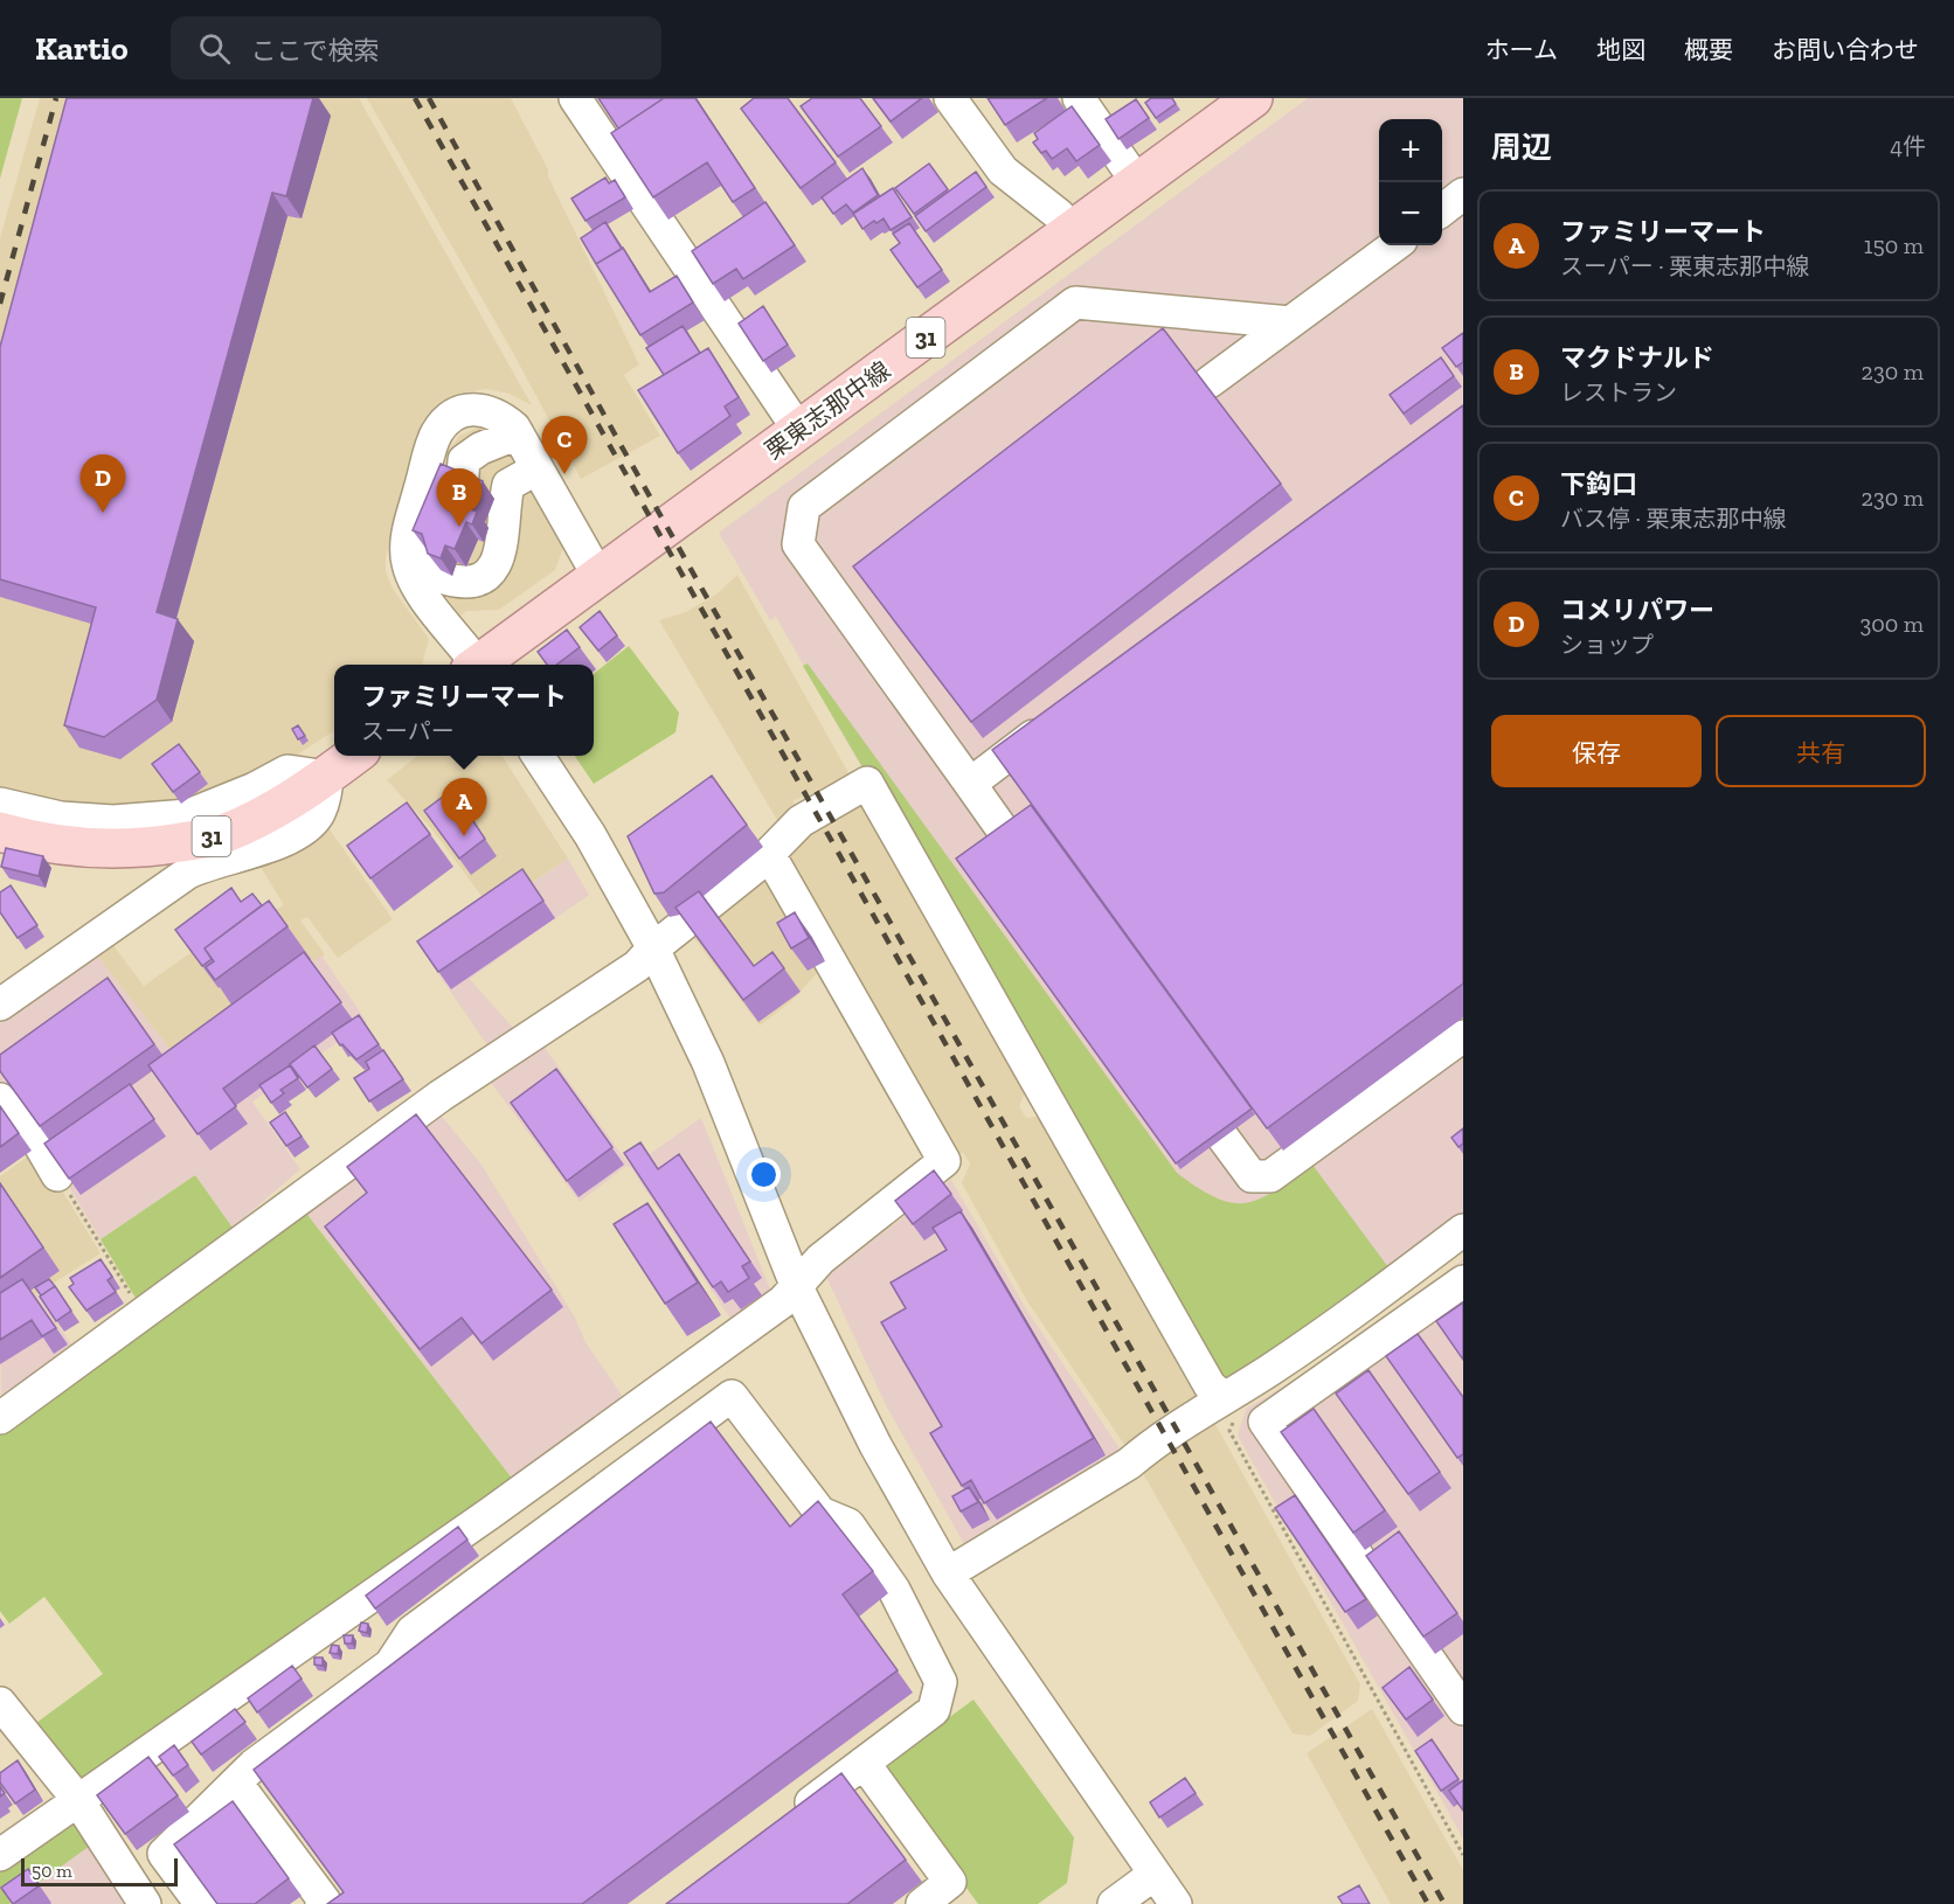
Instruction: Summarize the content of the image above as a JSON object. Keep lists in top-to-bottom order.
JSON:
{
  "streets": {
    "main road": ["31", "栗東志那中線"]
  },
  "scale_bar": "50 m",
  "page": {
    "header": "Kartio",
    "search": "ここで検索",
    "nav": [
      "ホーム",
      "地図",
      "概要",
      "お問い合わせ"
    ],
    "heading": ["周辺", "4件"],
    "map_buttons": ["+", "−"],
    "list": [
      {
        "mark": "A",
        "name": "ファミリーマート",
        "note": "スーパー · 栗東志那中線",
        "value": "150 m"
      },
      {
        "mark": "B",
        "name": "マクドナルド",
        "note": "レストラン",
        "value": "230 m"
      },
      {
        "mark": "C",
        "name": "下鈎口",
        "note": "バス停 · 栗東志那中線",
        "value": "230 m"
      },
      {
        "mark": "D",
        "name": "コメリパワー",
        "note": "ショップ",
        "value": "300 m"
      }
    ],
    "pins": [
      "C",
      "D",
      "B",
      "A"
    ],
    "popup": ["ファミリーマート", "スーパー"],
    "buttons": ["保存", "共有"],
    "scale": "50 m"
  }
}
